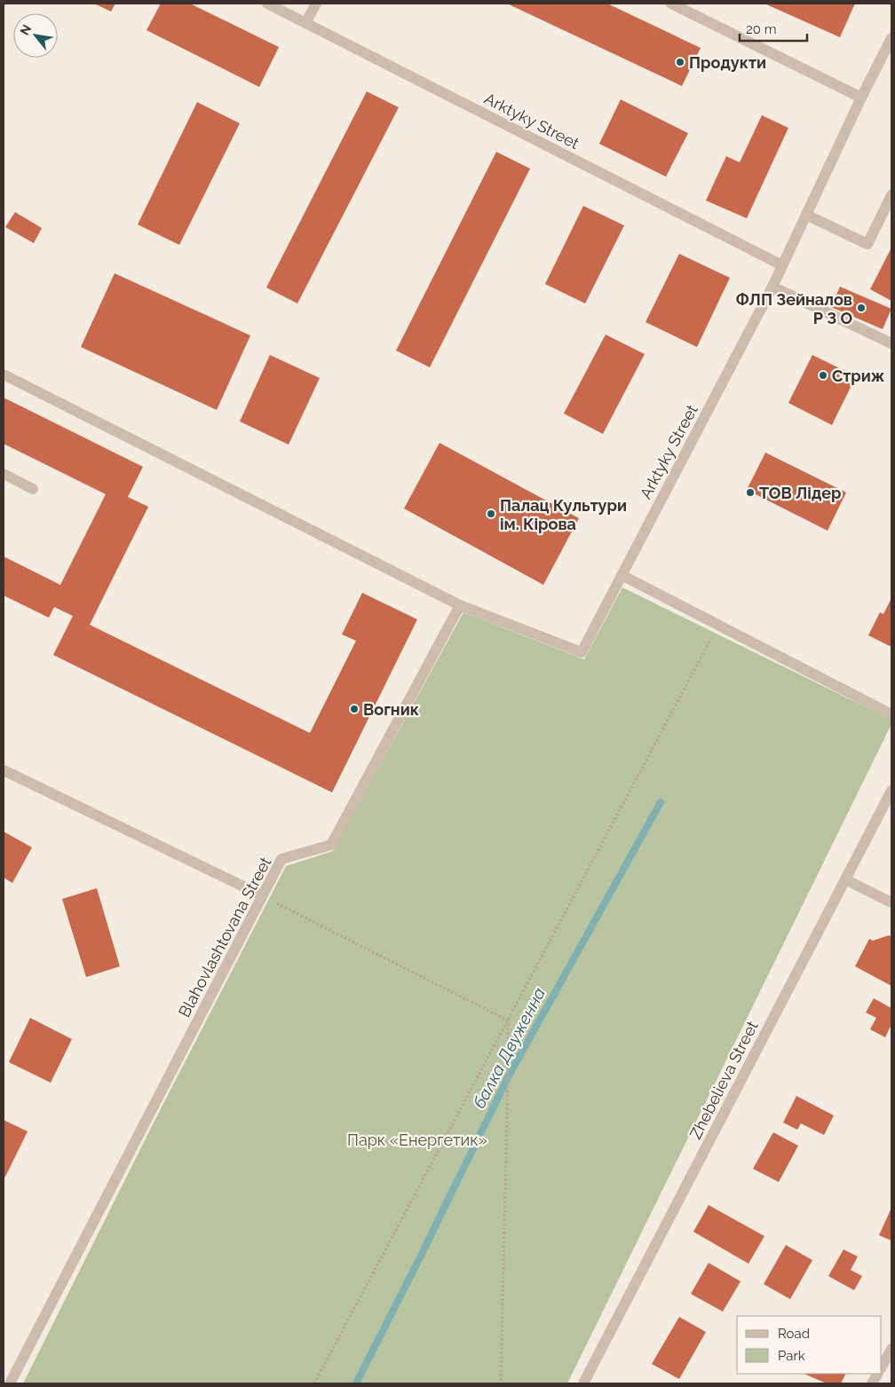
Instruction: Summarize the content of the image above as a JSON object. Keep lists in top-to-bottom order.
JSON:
{
  "streets": {
    "street": ["Arktyky Street", "Blahovlashtovana Street", "Zhebelieva Street"]
  },
  "crossings": [
    ["Arktyky Street", "Blahovlashtovana Street"]
  ],
  "water": ["балка Двуженна"],
  "parks": ["Парк «Енергетик»"],
  "places": [
    "Продукти",
    "ФЛП Зейналов Р З О",
    "Стриж",
    "ТОВ Лідер",
    "Палац Культури ім. Кірова",
    "Вогник"
  ],
  "legend": ["Road", "Park"],
  "scale_bar": "20 m",
  "north": "top left"
}
